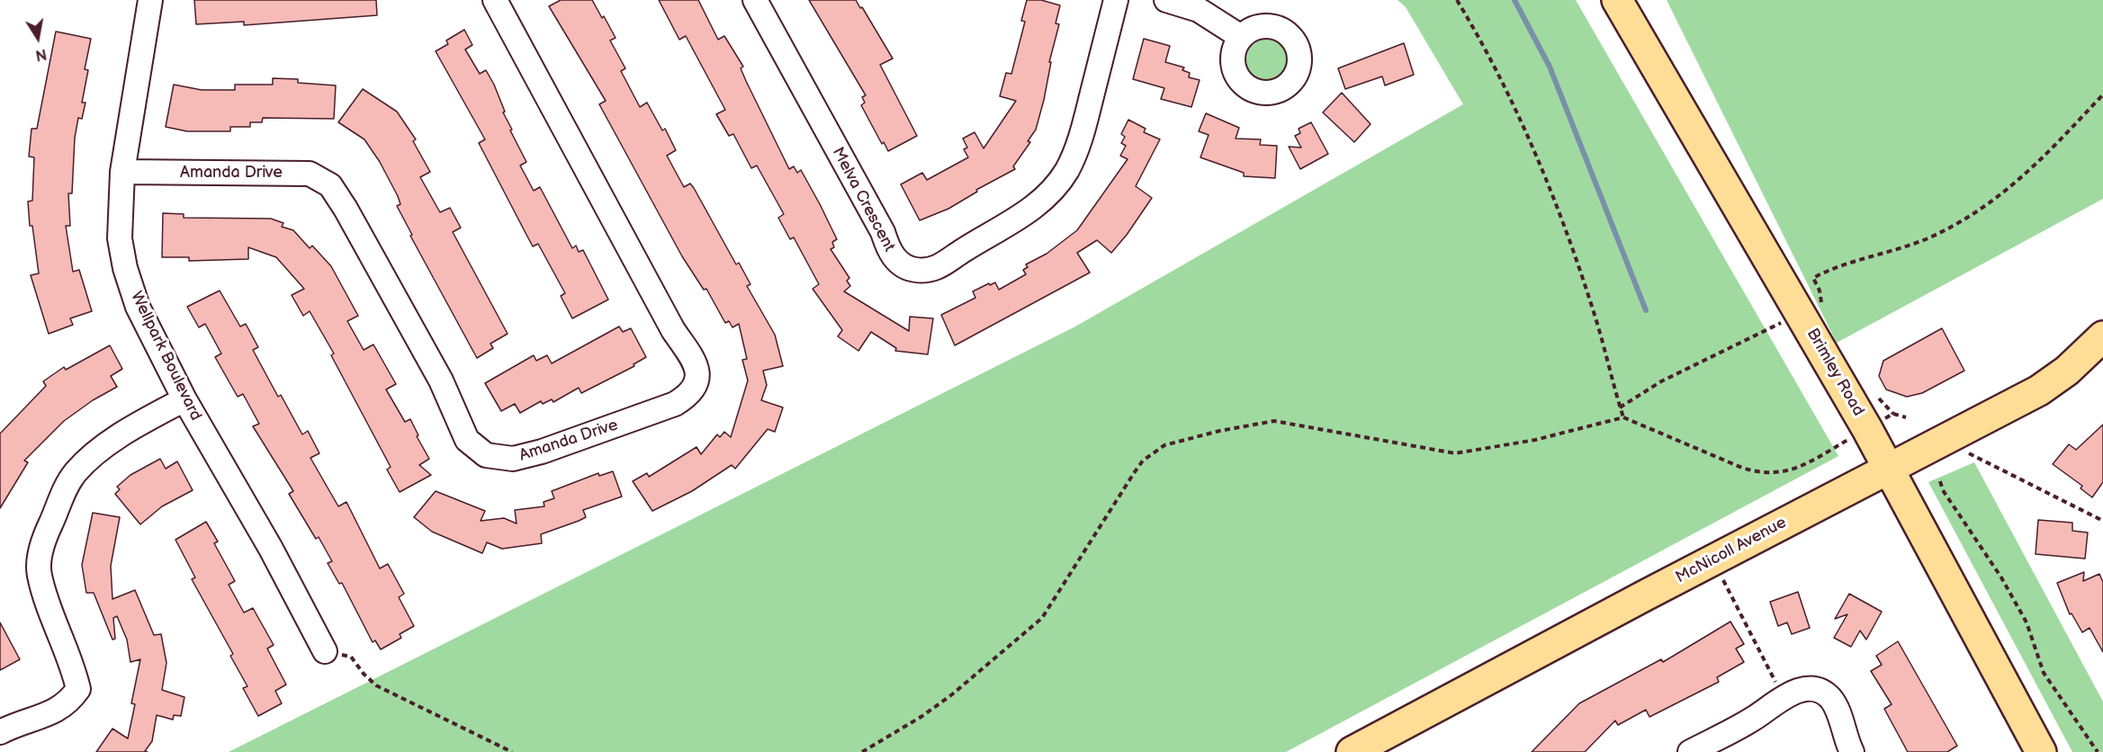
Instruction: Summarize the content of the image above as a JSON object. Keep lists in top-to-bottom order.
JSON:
{
  "streets": {
    "main road": ["Brimley Road", "McNicoll Avenue"],
    "street": ["Amanda Drive", "Melva Crescent", "Wellpark Boulevard"]
  },
  "crossings": [
    ["Amanda Drive", "Wellpark Boulevard"],
    ["Brimley Road", "McNicoll Avenue"]
  ],
  "north": "bottom"
}
